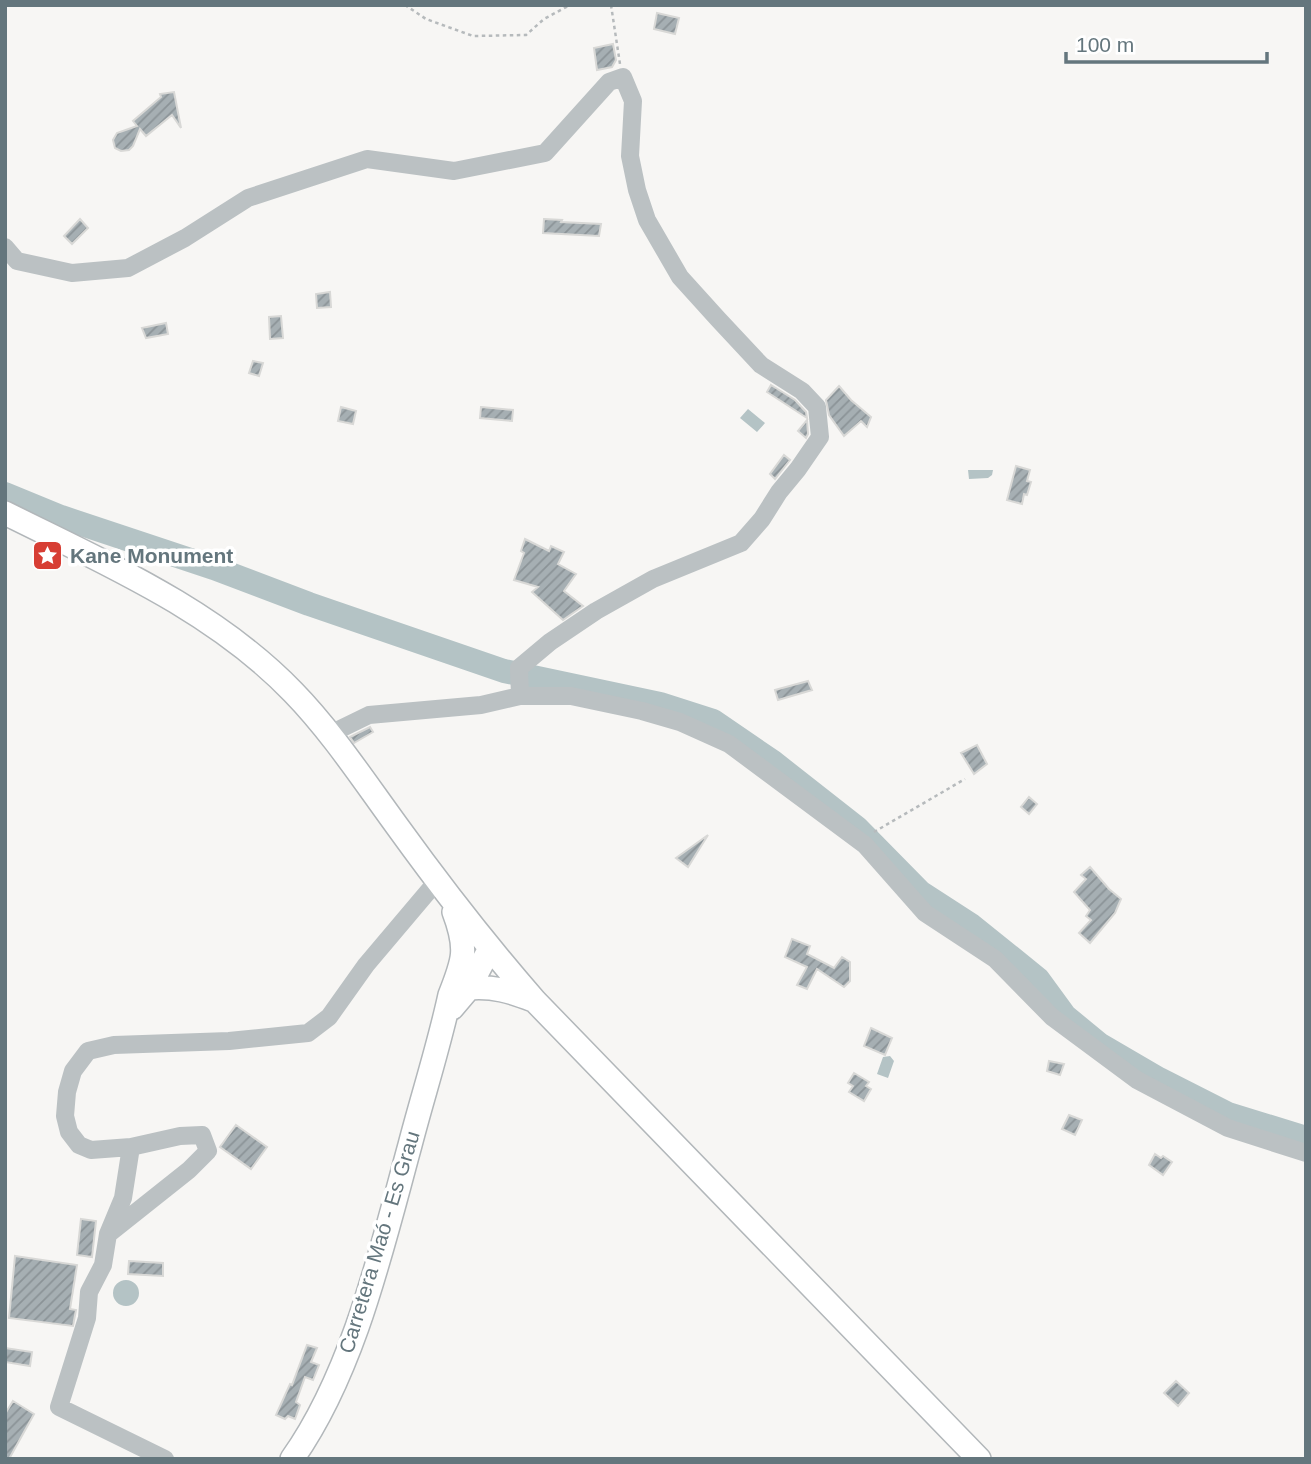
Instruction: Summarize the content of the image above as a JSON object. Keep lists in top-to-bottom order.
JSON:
{
  "streets": {
    "main road": ["Carretera Maó - Es Grau"]
  },
  "places": {
    "place": ["Kane Monument"]
  },
  "scale_bar": "100 m"
}
